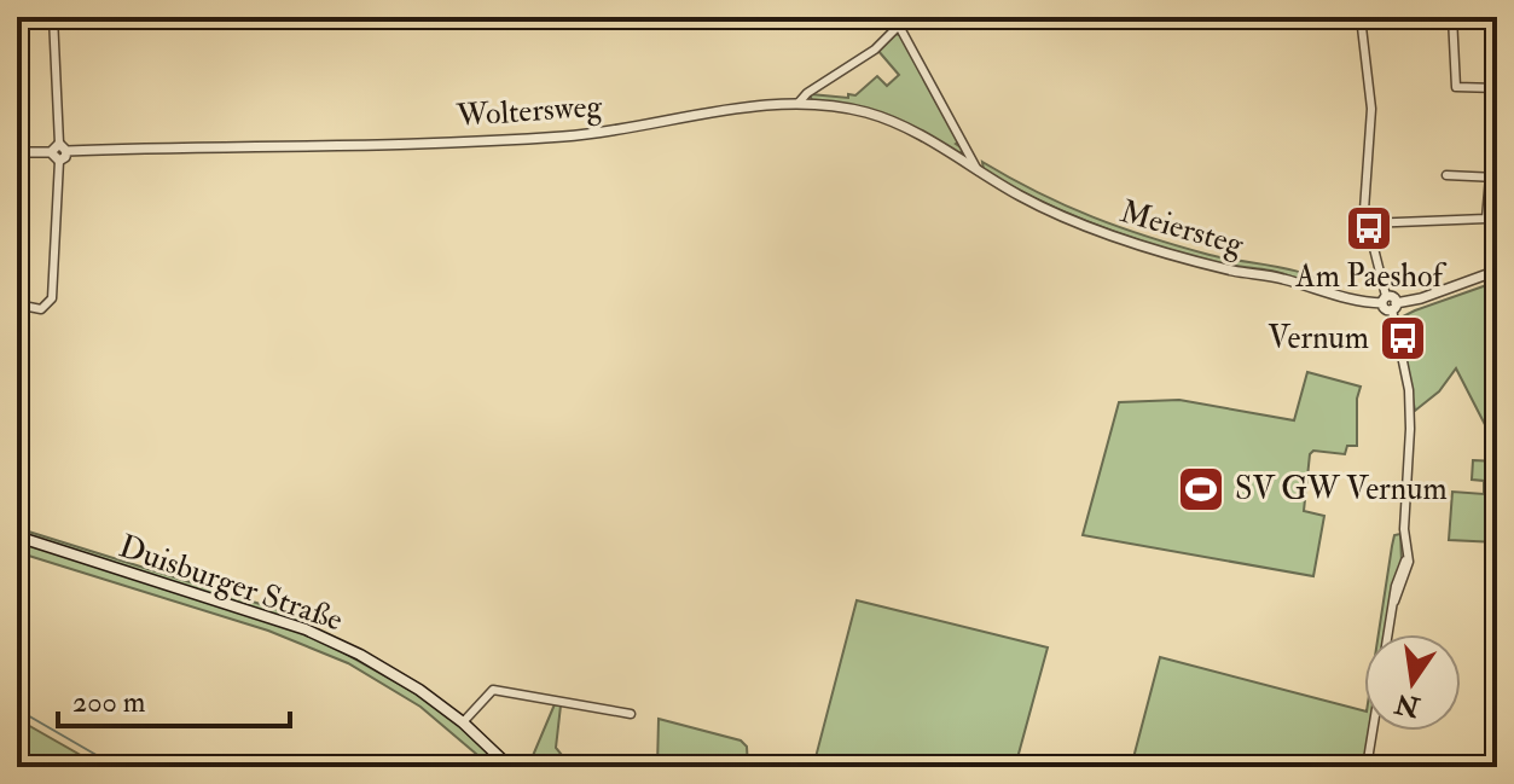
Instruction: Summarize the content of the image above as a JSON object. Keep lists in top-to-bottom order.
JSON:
{
  "streets": {
    "main road": ["Duisburger Straße"],
    "street": ["Woltersweg", "Meiersteg"]
  },
  "crossings": [
    ["Woltersweg", "Meiersteg"]
  ],
  "places": {
    "bus stop": ["Am Paeshof", "Vernum"],
    "sports": ["SV GW Vernum"]
  },
  "scale_bar": "200 m",
  "north": "bottom"
}
